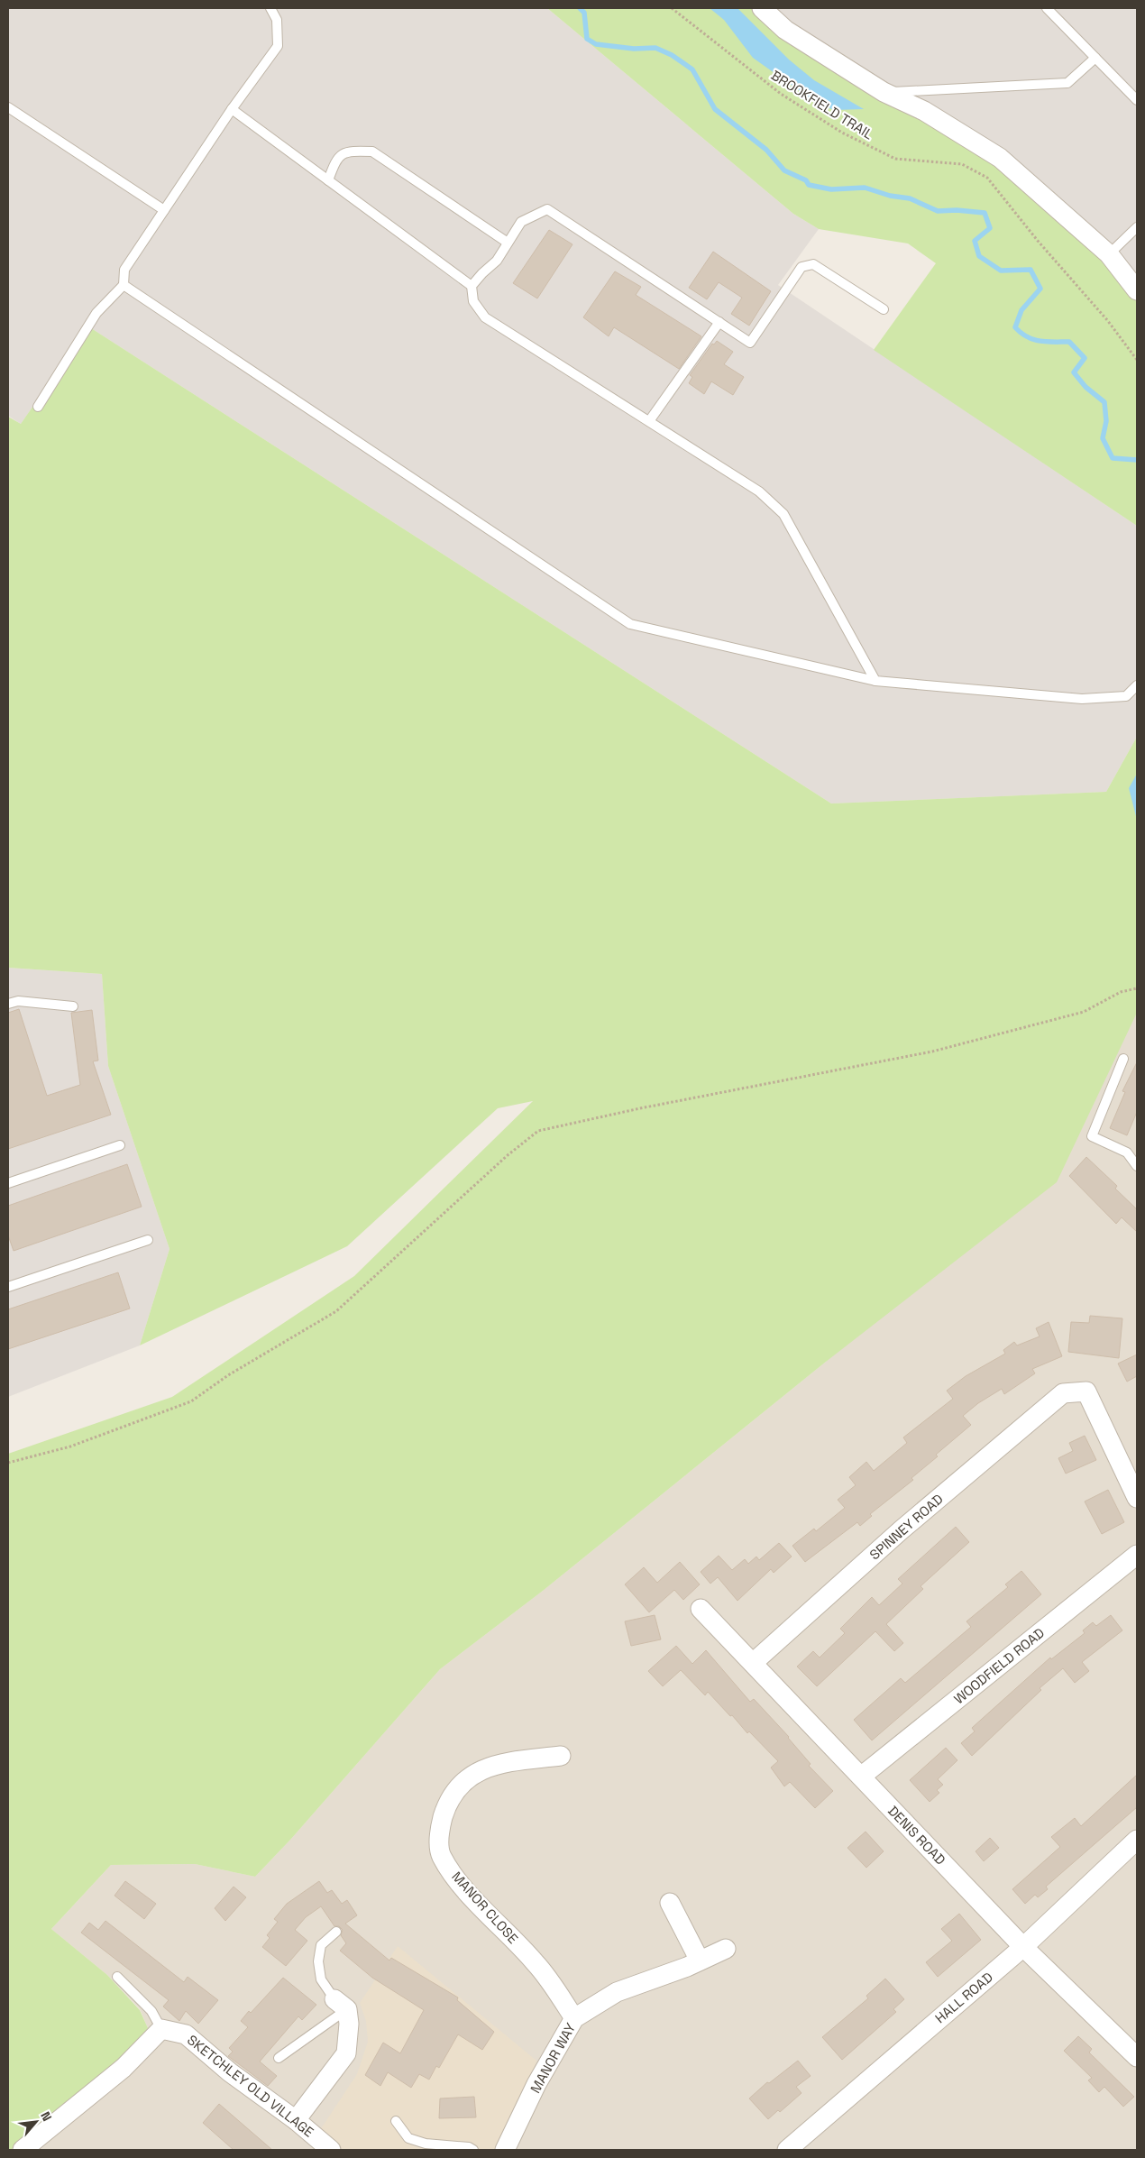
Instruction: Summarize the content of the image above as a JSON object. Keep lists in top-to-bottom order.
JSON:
{
  "streets": {
    "street": [
      "SPINNEY ROAD",
      "WOODFIELD ROAD",
      "DENIS ROAD",
      "MANOR CLOSE",
      "HALL ROAD",
      "MANOR WAY",
      "SKETCHLEY OLD VILLAGE"
    ],
    "path": ["BROOKFIELD TRAIL"]
  },
  "crossings": [
    ["SPINNEY ROAD", "DENIS ROAD"],
    ["WOODFIELD ROAD", "DENIS ROAD"],
    ["DENIS ROAD", "HALL ROAD"],
    ["MANOR CLOSE", "MANOR WAY"]
  ],
  "north": "top right"
}
